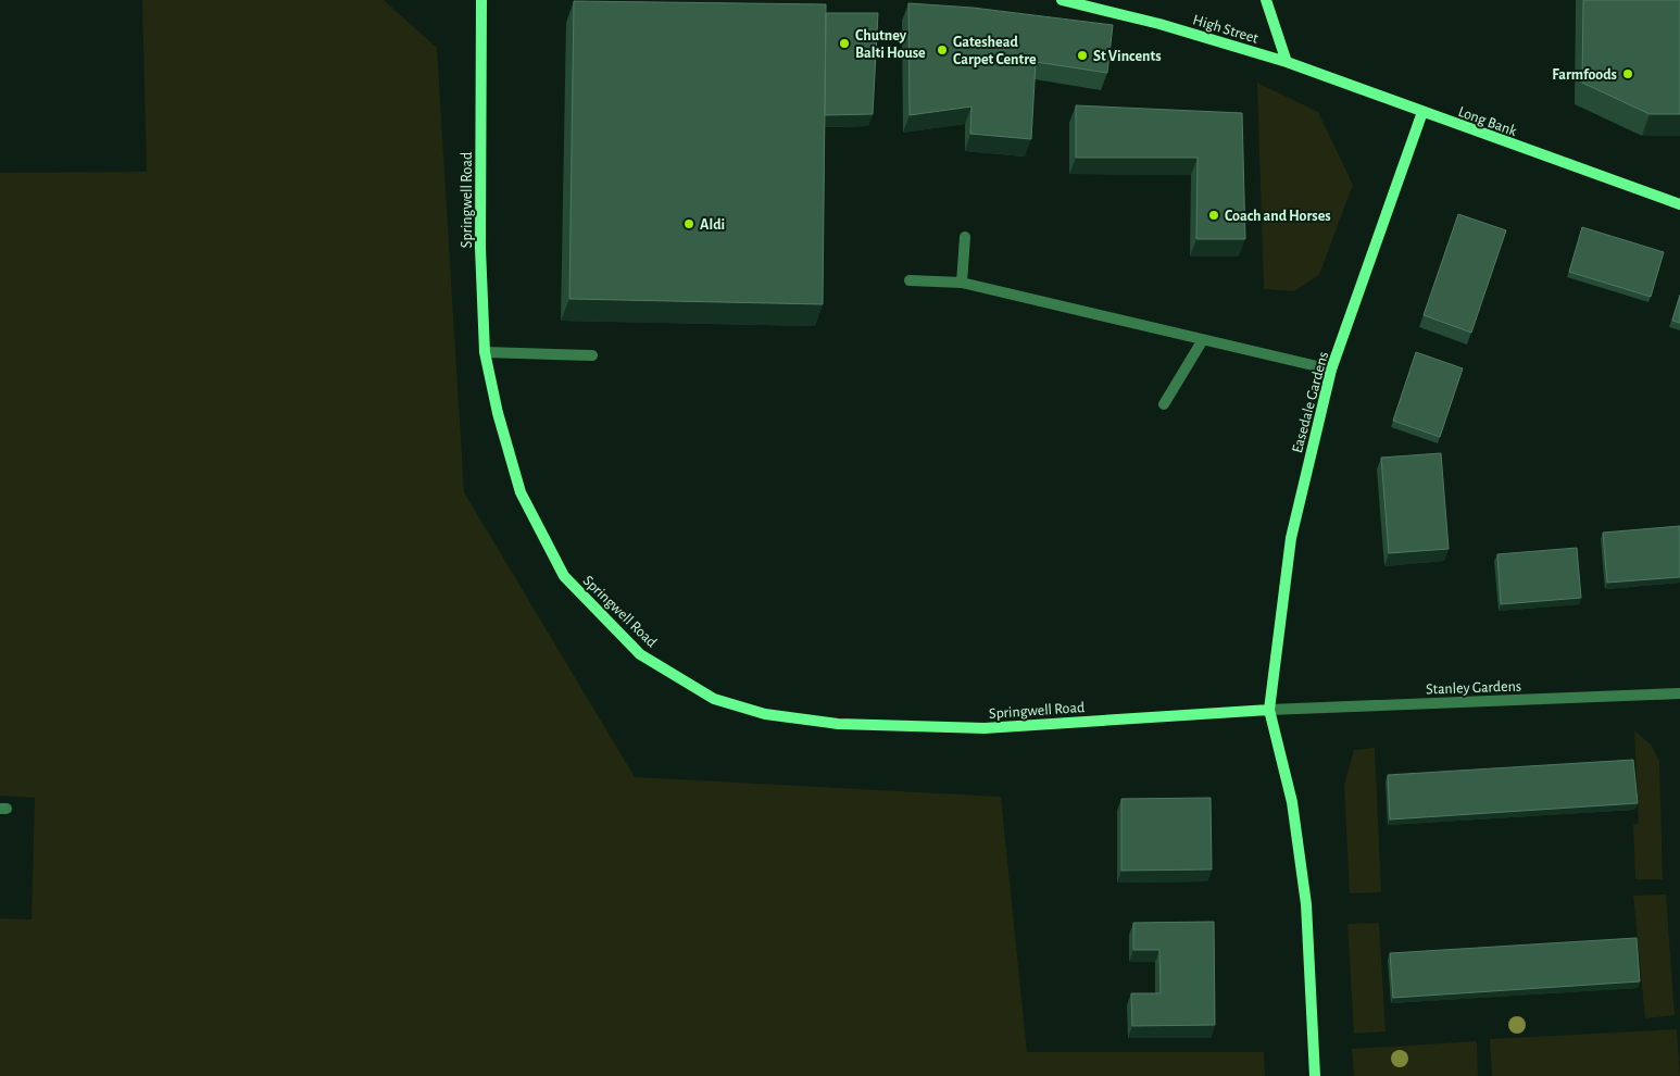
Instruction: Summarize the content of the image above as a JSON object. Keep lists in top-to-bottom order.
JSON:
{
  "streets": {
    "main road": [
      "High Street",
      "Long Bank",
      "Springwell Road",
      "Easedale Gardens"
    ],
    "street": ["Stanley Gardens"]
  },
  "crossings": [
    ["High Street", "Long Bank"],
    ["Long Bank", "Easedale Gardens"],
    ["Springwell Road", "Easedale Gardens"],
    ["Springwell Road", "Stanley Gardens"],
    ["Easedale Gardens", "Stanley Gardens"]
  ],
  "places": [
    "Chutney Balti House",
    "Gateshead Carpet Centre",
    "St Vincents",
    "Farmfoods",
    "Coach and Horses",
    "Aldi"
  ]
}
